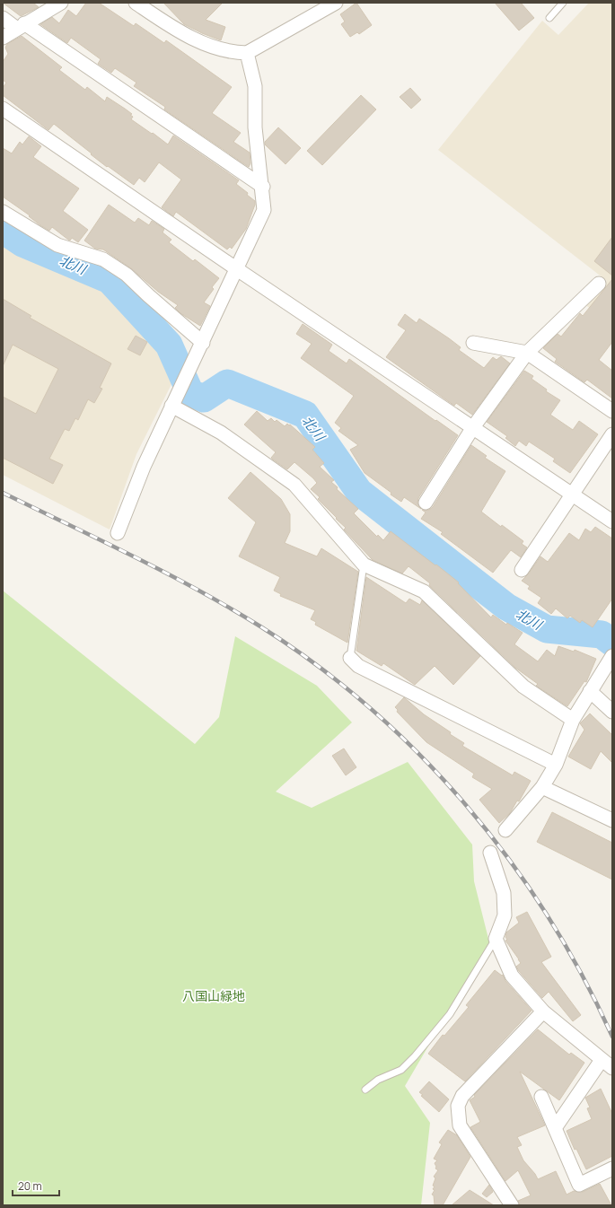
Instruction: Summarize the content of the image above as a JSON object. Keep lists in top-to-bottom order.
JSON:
{
  "water": ["北川"],
  "parks": ["八国山緑地"],
  "scale_bar": "20 m"
}
